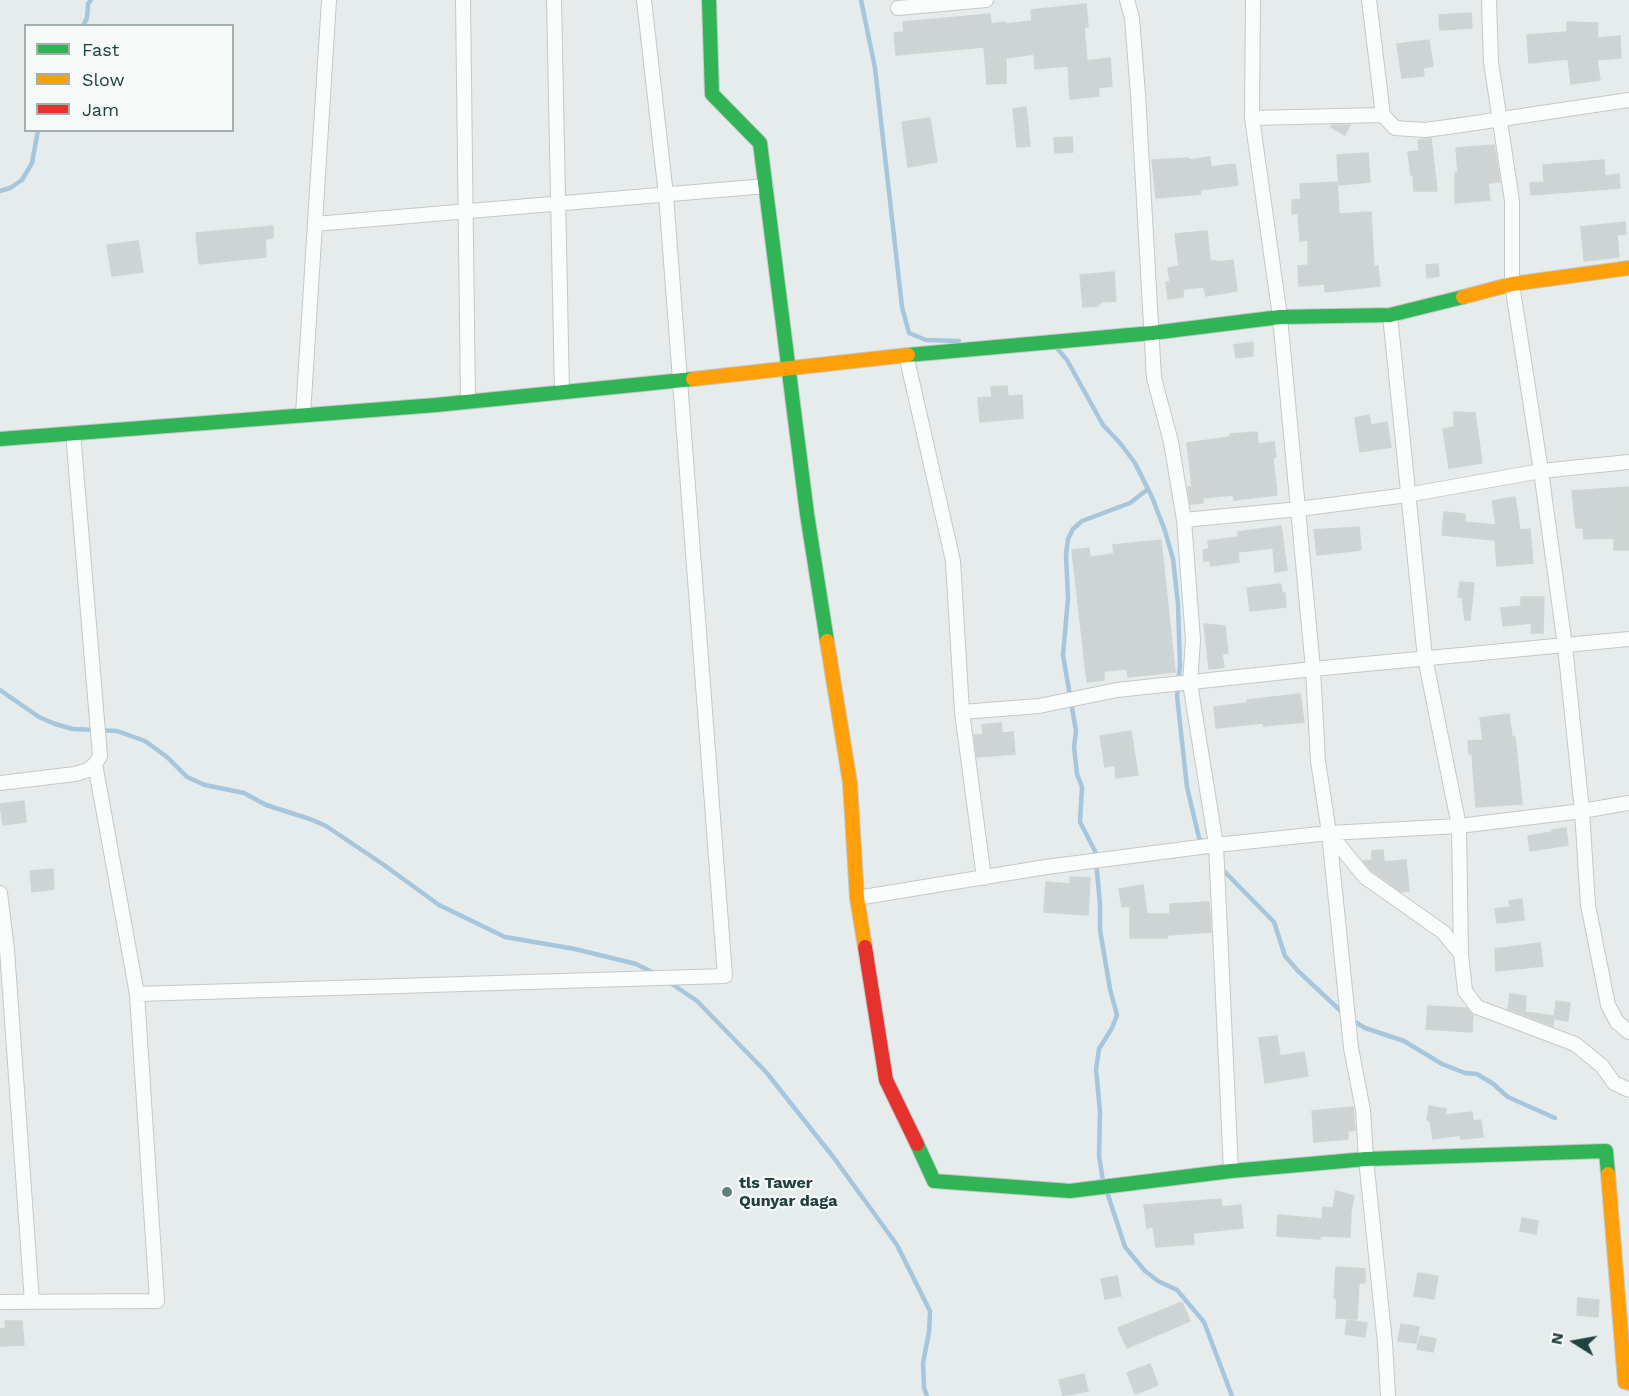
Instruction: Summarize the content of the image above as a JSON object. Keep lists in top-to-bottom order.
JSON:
{
  "places": ["tls Tawer Qunyar daga"],
  "legend": ["Fast", "Slow", "Jam"],
  "north": "left"
}
